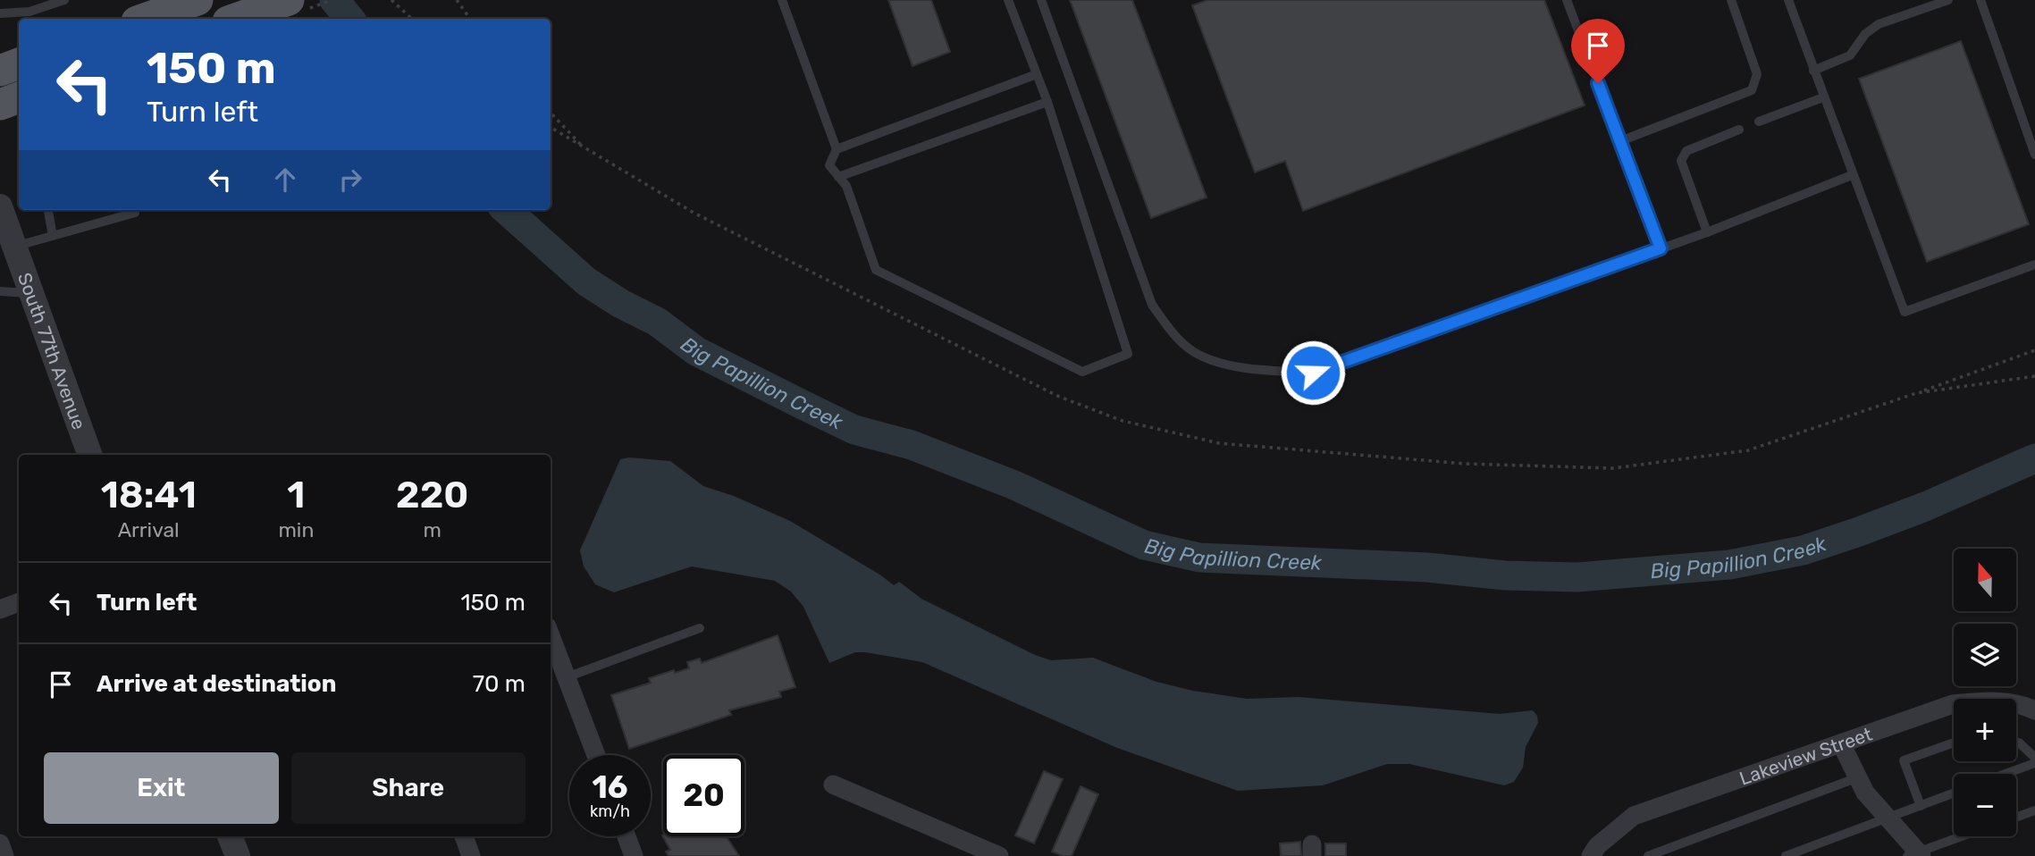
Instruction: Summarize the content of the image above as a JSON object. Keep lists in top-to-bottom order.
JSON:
{
  "streets": {
    "street": ["South 77th Avenue", "Lakeview Street"]
  },
  "water": ["Big Papillion Creek"],
  "north": "top",
  "page": {
    "turn": ["150 m", "Turn left"],
    "eta": [
      "18:41",
      "Arrival",
      "1",
      "min",
      "220",
      "m"
    ],
    "map_buttons": ["+", "−"],
    "list": [
      {
        "name": "Turn left",
        "value": "150 m"
      },
      {
        "name": "Arrive at destination",
        "value": "70 m"
      }
    ],
    "buttons": ["Exit", "Share"],
    "speed": "16 km/h",
    "limit": "20"
  }
}
